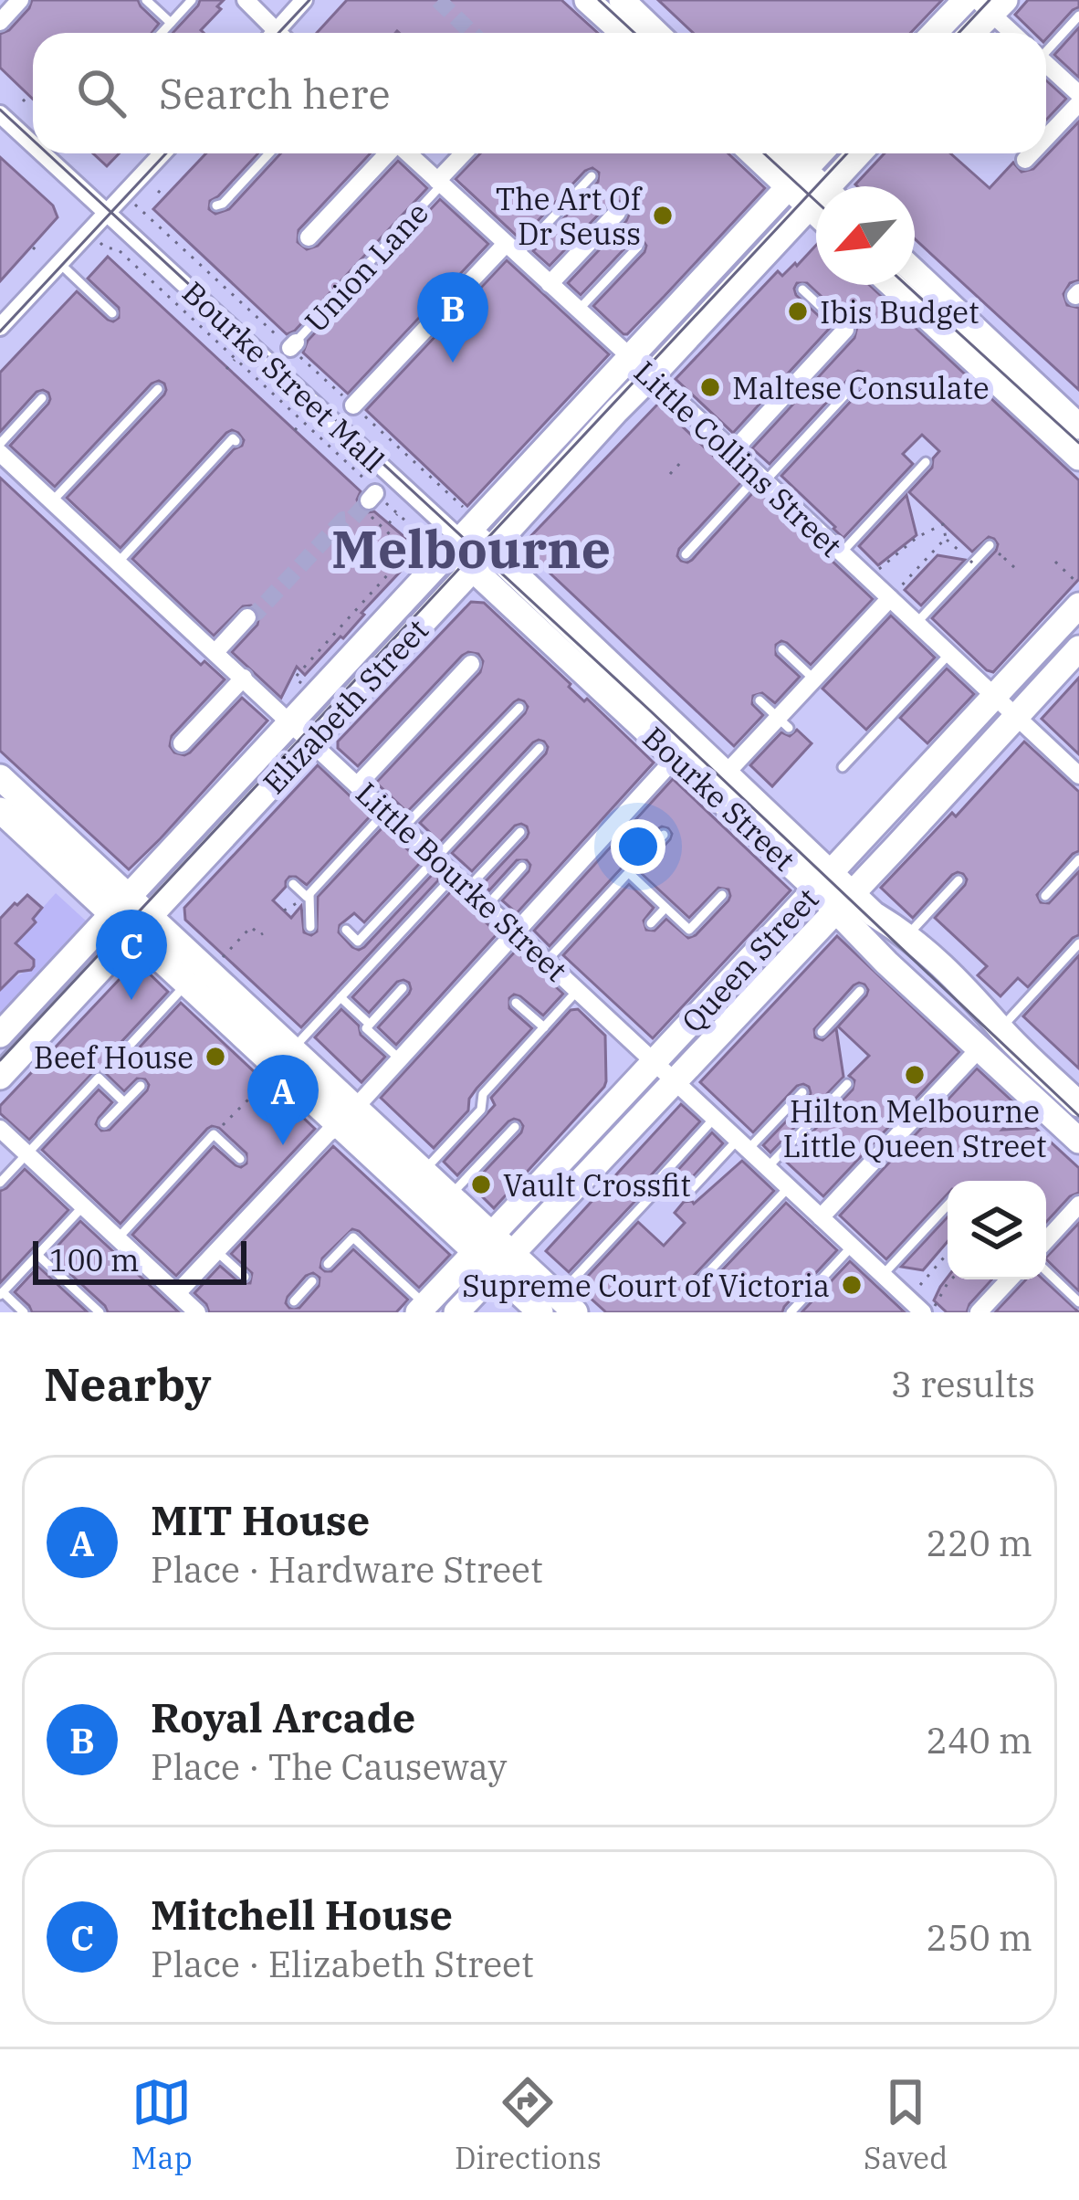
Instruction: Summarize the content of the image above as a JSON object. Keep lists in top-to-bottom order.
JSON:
{
  "streets": {
    "street": [
      "Bourke Street Mall",
      "Little Collins Street",
      "Elizabeth Street",
      "Bourke Street",
      "Little Bourke Street",
      "Queen Street"
    ],
    "lane": ["Union Lane"]
  },
  "crossings": [
    ["Union Lane", "Little Collins Street"],
    ["Bourke Street Mall", "Elizabeth Street"],
    ["Bourke Street Mall", "Bourke Street"],
    ["Little Collins Street", "Elizabeth Street"],
    ["Little Collins Street", "Queen Street"],
    ["Elizabeth Street", "Bourke Street"],
    ["Elizabeth Street", "Little Bourke Street"],
    ["Bourke Street", "Queen Street"],
    ["Little Bourke Street", "Queen Street"]
  ],
  "districts": ["Melbourne"],
  "places": [
    "The Art Of Dr Seuss",
    "Ibis Budget",
    "Maltese Consulate",
    "Beef House",
    "Hilton Melbourne Little Queen Street",
    "Vault Crossfit",
    "Supreme Court of Victoria"
  ],
  "scale_bar": "100 m",
  "north": "bottom left",
  "page": {
    "search": "Search here",
    "pins": ["B", "C", "A"],
    "scale": "100 m",
    "heading": ["Nearby", "3 results"],
    "list": [
      {
        "mark": "A",
        "name": "MIT House",
        "note": "Place · Hardware Street",
        "value": "220 m"
      },
      {
        "mark": "B",
        "name": "Royal Arcade",
        "note": "Place · The Causeway",
        "value": "240 m"
      },
      {
        "mark": "C",
        "name": "Mitchell House",
        "note": "Place · Elizabeth Street",
        "value": "250 m"
      }
    ],
    "nav": ["Map", "Directions", "Saved"]
  }
}
